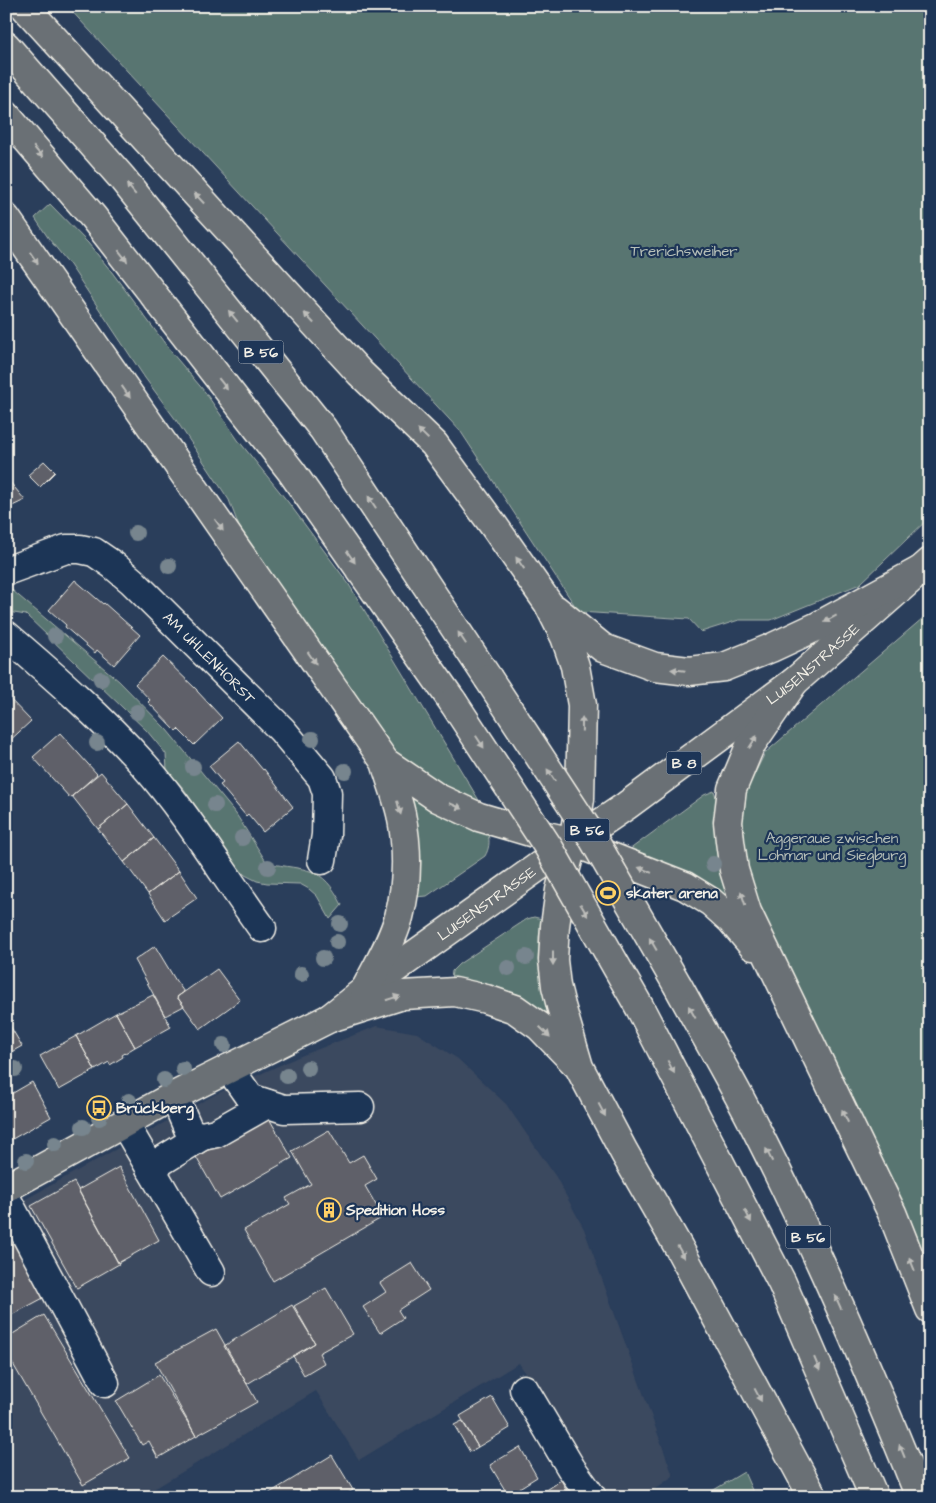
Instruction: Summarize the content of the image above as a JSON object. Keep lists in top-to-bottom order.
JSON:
{
  "streets": {
    "main road": ["B 56", "LUISENSTRASSE", "B 8"],
    "street": ["AM UHLENHORST"]
  },
  "parks": ["Trerichsweiher", "Aggeraue zwischen Lohmar und Siegburg"],
  "places": {
    "sports": ["skater arena"],
    "bus stop": ["Brückberg"],
    "building": ["Spedition Hoss"]
  }
}
